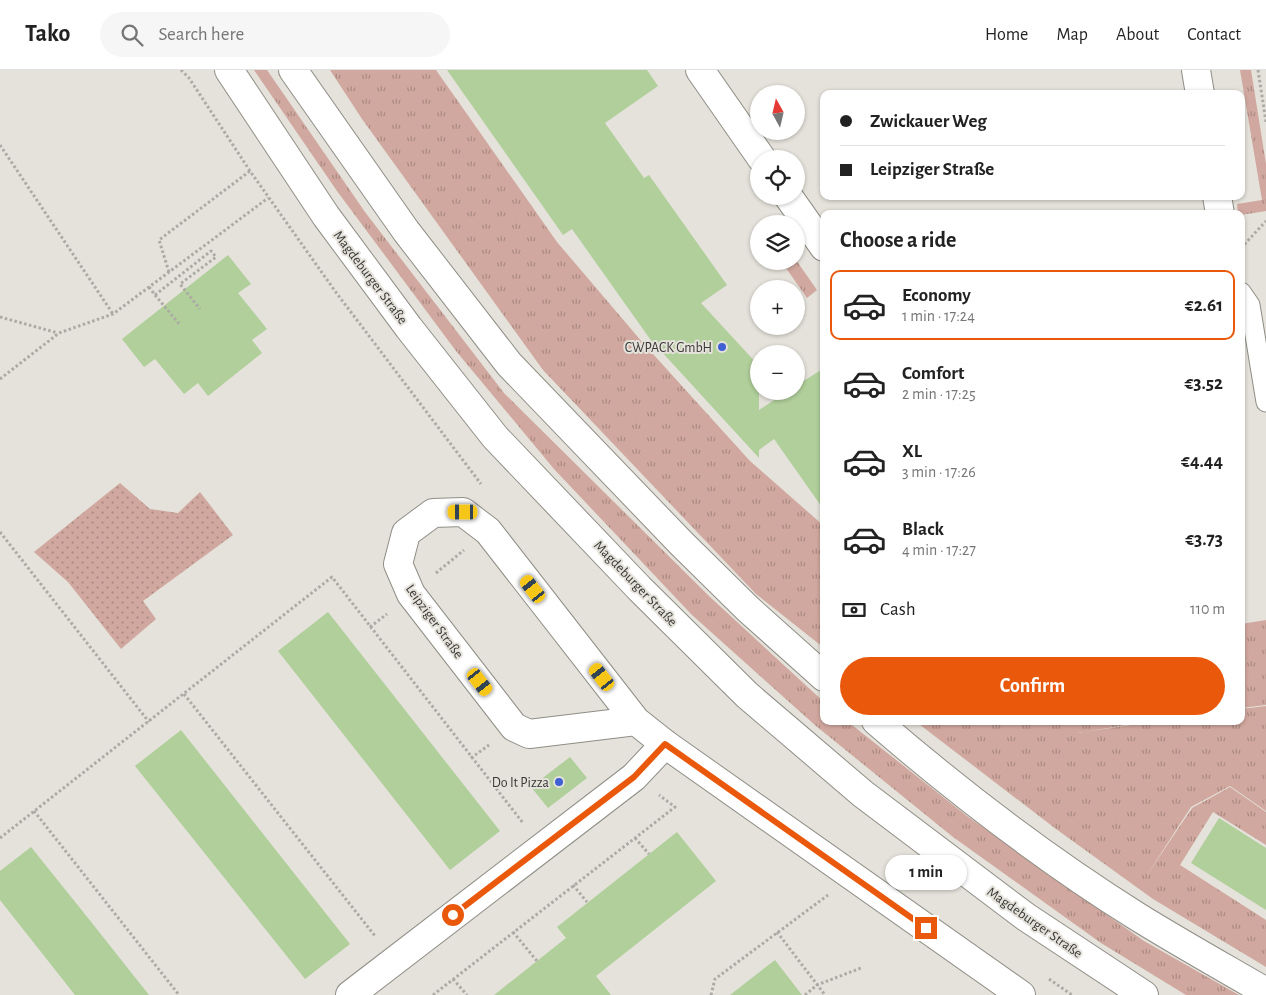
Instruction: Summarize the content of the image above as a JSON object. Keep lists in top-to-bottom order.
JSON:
{
  "streets": {
    "main road": ["Magdeburger Straße", "Leipziger Straße"]
  },
  "places": ["CWPACK GmbH", "Do It Pizza"],
  "north": "top",
  "page": {
    "header": "Tako",
    "search": "Search here",
    "nav": [
      "Home",
      "Map",
      "About",
      "Contact"
    ],
    "map_buttons": ["+", "−"],
    "banner": ["Zwickauer Weg", "Leipziger Straße"],
    "heading": "Choose a ride",
    "list": [
      {
        "name": "Economy",
        "note": "1 min · 17:24",
        "value": "€2.61"
      },
      {
        "name": "Comfort",
        "note": "2 min · 17:25",
        "value": "€3.52"
      },
      {
        "name": "XL",
        "note": "3 min · 17:26",
        "value": "€4.44"
      },
      {
        "name": "Black",
        "note": "4 min · 17:27",
        "value": "€3.73"
      }
    ],
    "pay": ["Cash", "110 m"],
    "buttons": "Confirm",
    "bubble": "1 min"
  }
}
